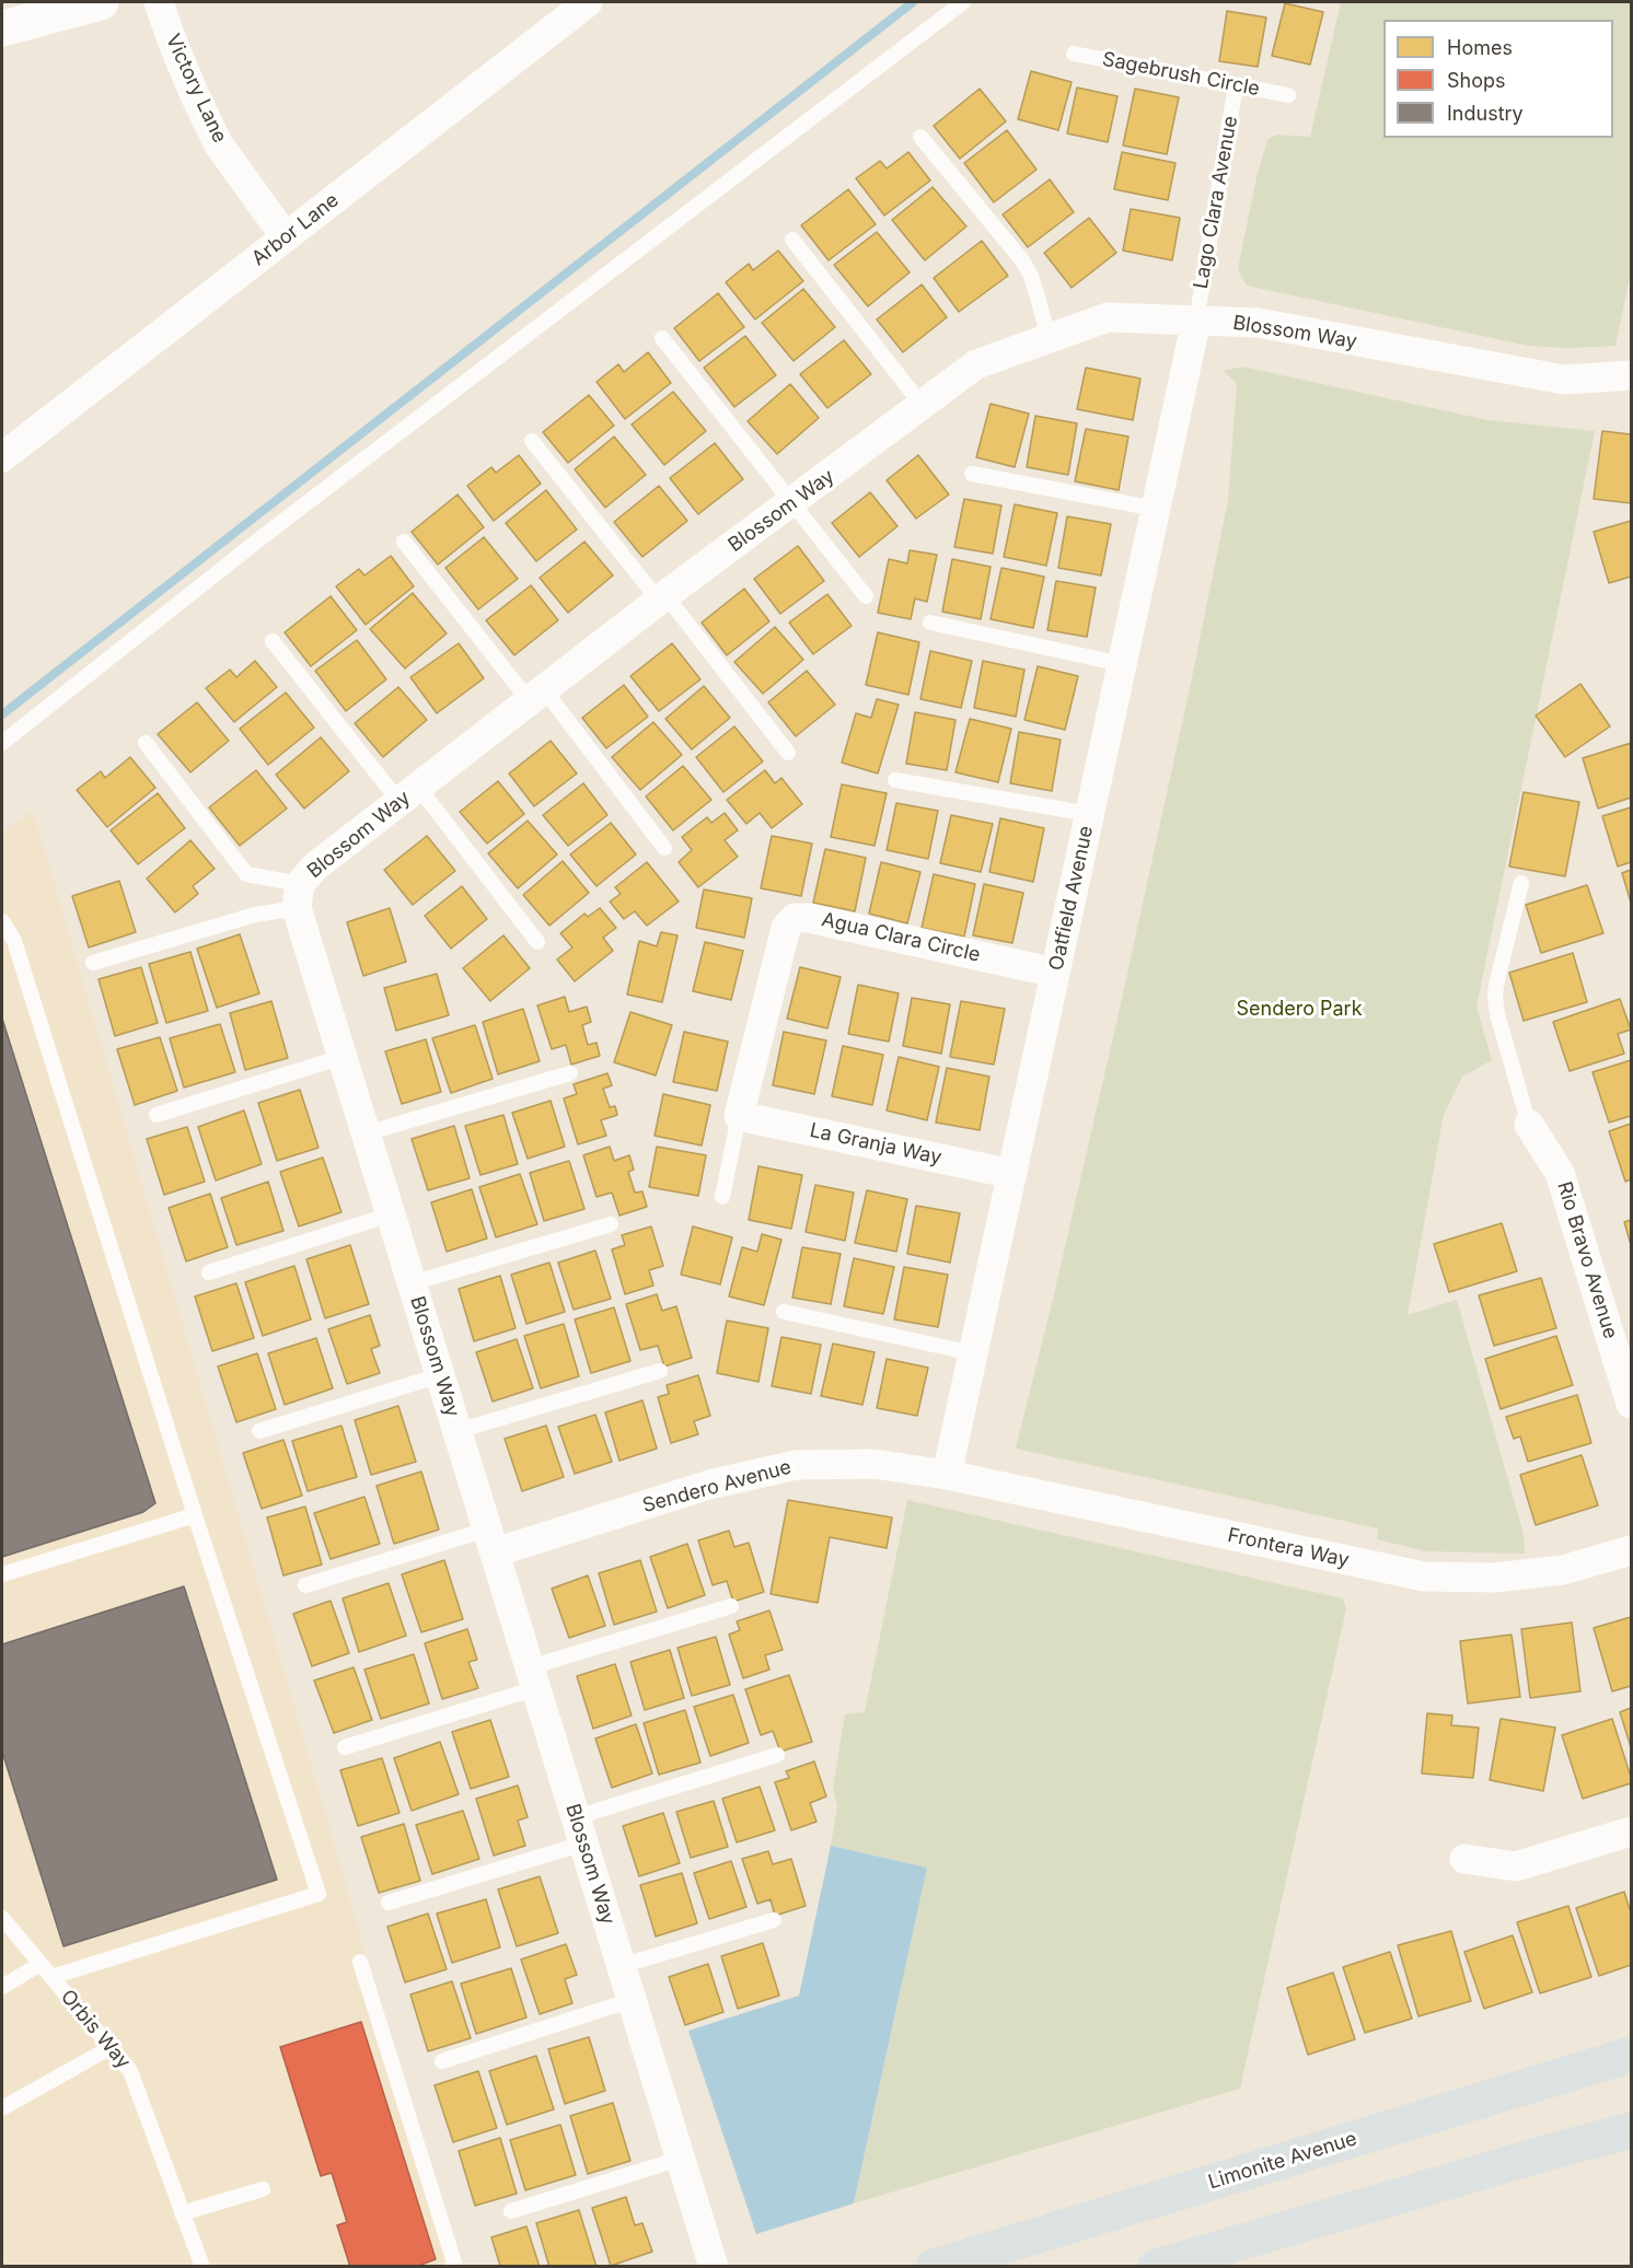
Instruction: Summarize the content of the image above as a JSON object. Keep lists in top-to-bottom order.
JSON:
{
  "streets": {
    "main road": ["Limonite Avenue"],
    "street": [
      "Victory Lane",
      "Arbor Lane",
      "Blossom Way",
      "Oatfield Avenue",
      "Agua Clara Circle",
      "La Granja Way",
      "Rio Bravo Avenue",
      "Sendero Avenue",
      "Frontera Way"
    ],
    "lane": ["Sagebrush Circle", "Lago Clara Avenue", "Orbis Way"]
  },
  "crossings": [
    ["Sagebrush Circle", "Lago Clara Avenue"],
    ["Victory Lane", "Arbor Lane"],
    ["Lago Clara Avenue", "Blossom Way"],
    ["Lago Clara Avenue", "Oatfield Avenue"],
    ["Blossom Way", "Oatfield Avenue"],
    ["Blossom Way", "Sendero Avenue"],
    ["Oatfield Avenue", "Agua Clara Circle"],
    ["Oatfield Avenue", "La Granja Way"],
    ["Oatfield Avenue", "Sendero Avenue"],
    ["Oatfield Avenue", "Frontera Way"],
    ["Agua Clara Circle", "La Granja Way"],
    ["Sendero Avenue", "Frontera Way"]
  ],
  "parks": ["Sendero Park"],
  "legend": ["Homes", "Shops", "Industry"]
}
